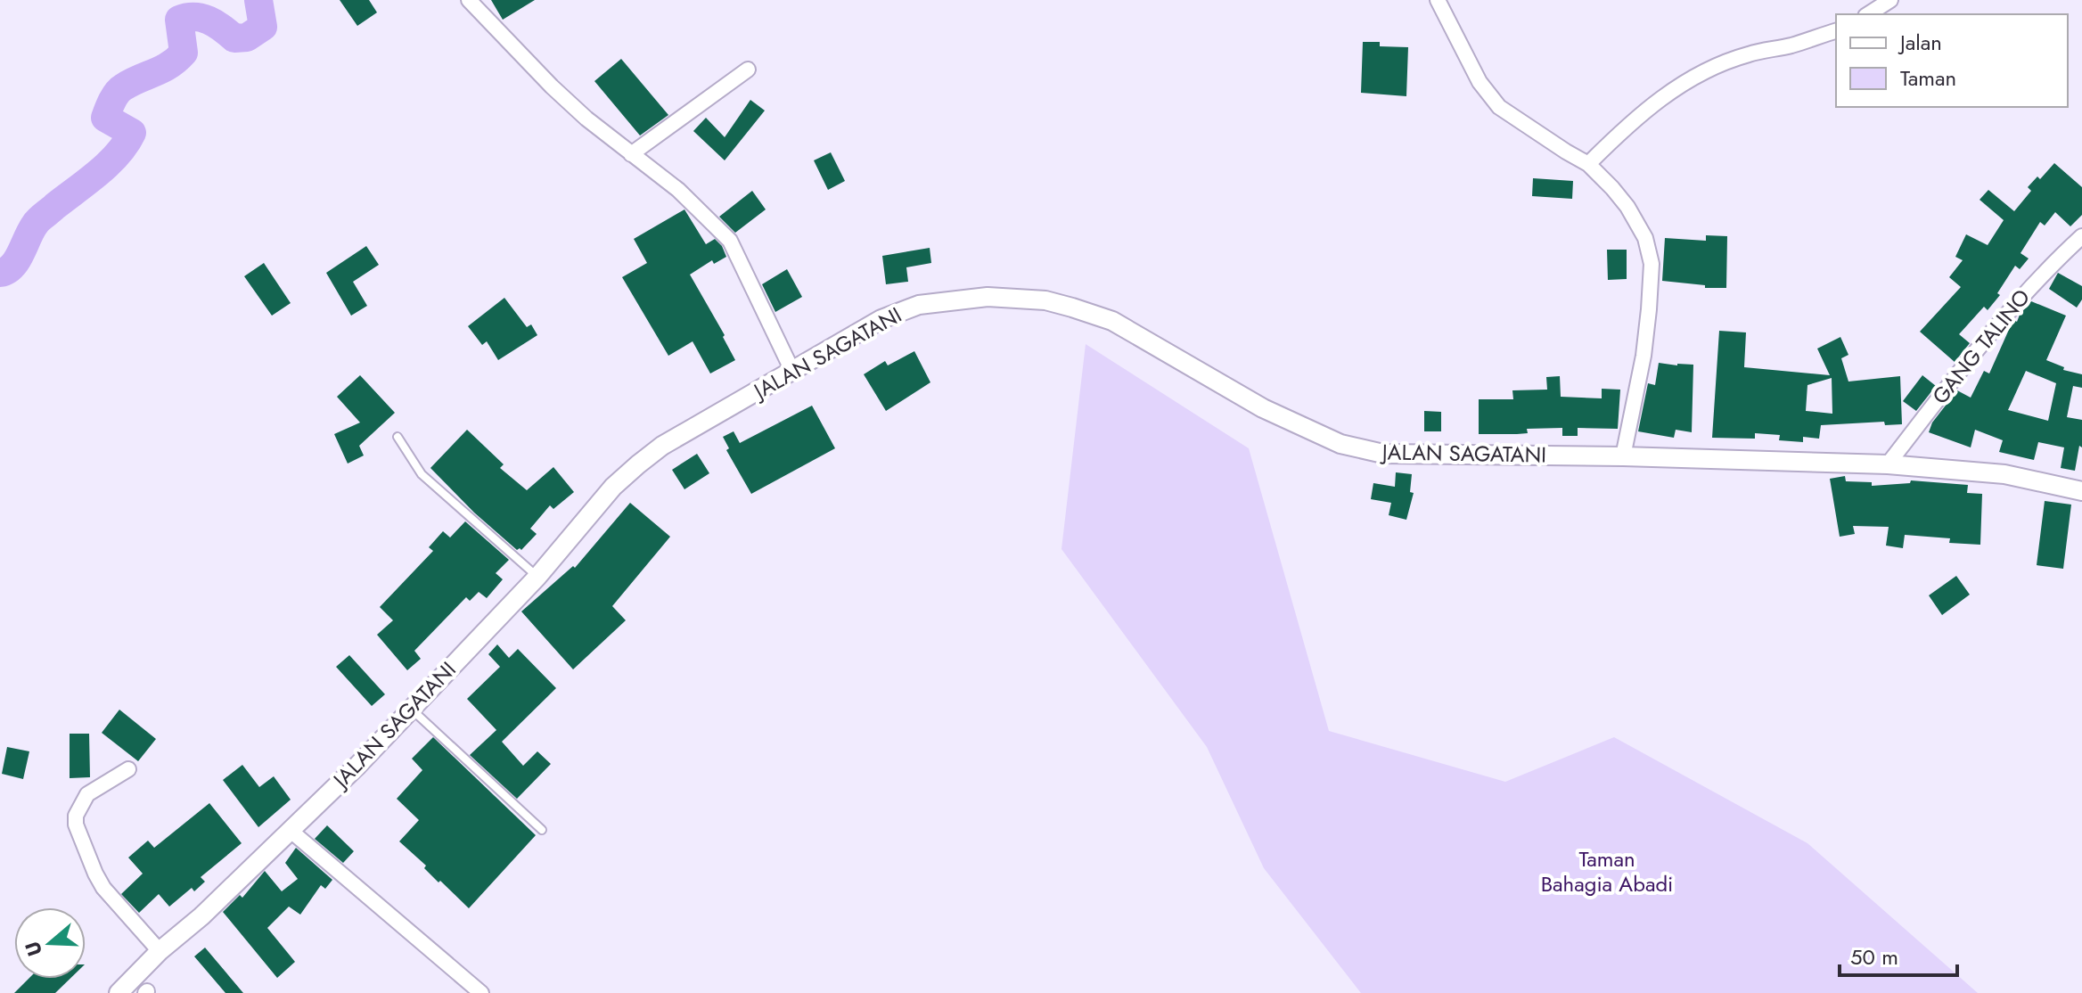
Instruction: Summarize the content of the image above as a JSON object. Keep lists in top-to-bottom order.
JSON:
{
  "streets": {
    "street": ["GANG TALINO", "JALAN SAGATANI"]
  },
  "crossings": [
    ["GANG TALINO", "JALAN SAGATANI"]
  ],
  "parks": ["Taman Bahagia Abadi"],
  "legend": ["Jalan", "Taman"],
  "scale_bar": "50 m",
  "north": "left"
}
